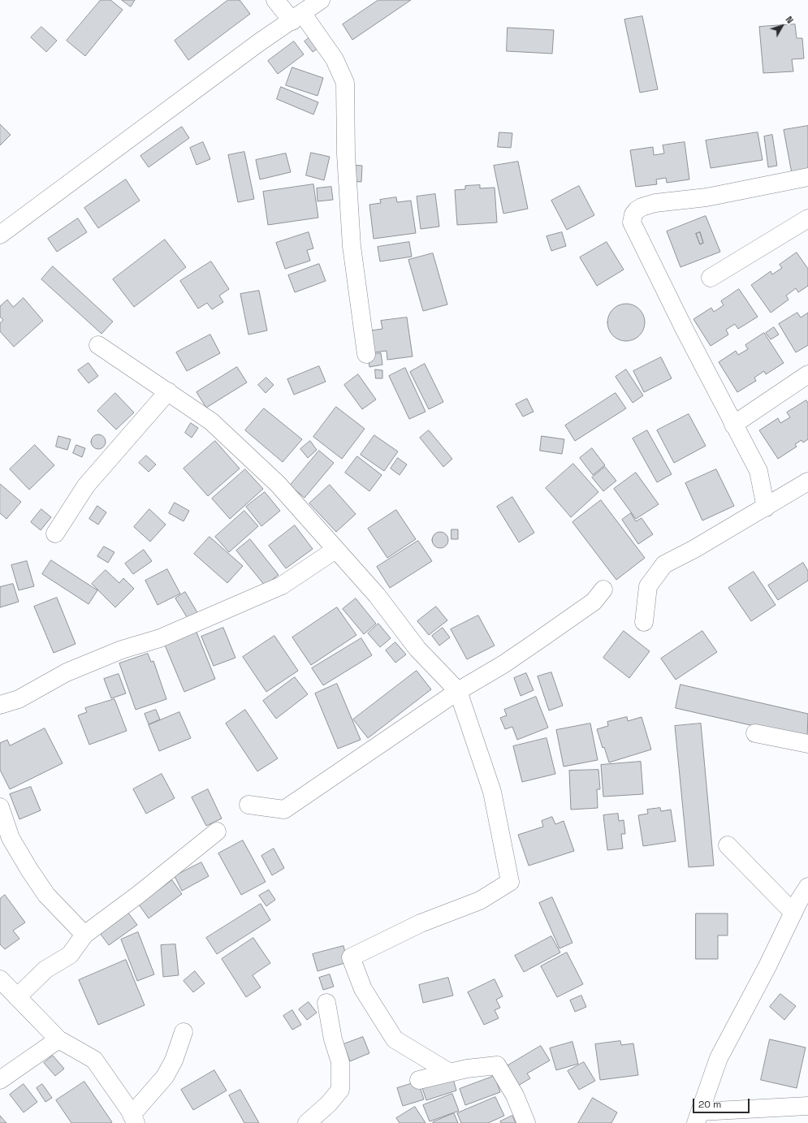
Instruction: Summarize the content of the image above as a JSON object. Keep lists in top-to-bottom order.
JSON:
{
  "scale_bar": "20 m",
  "north": "top right"
}
